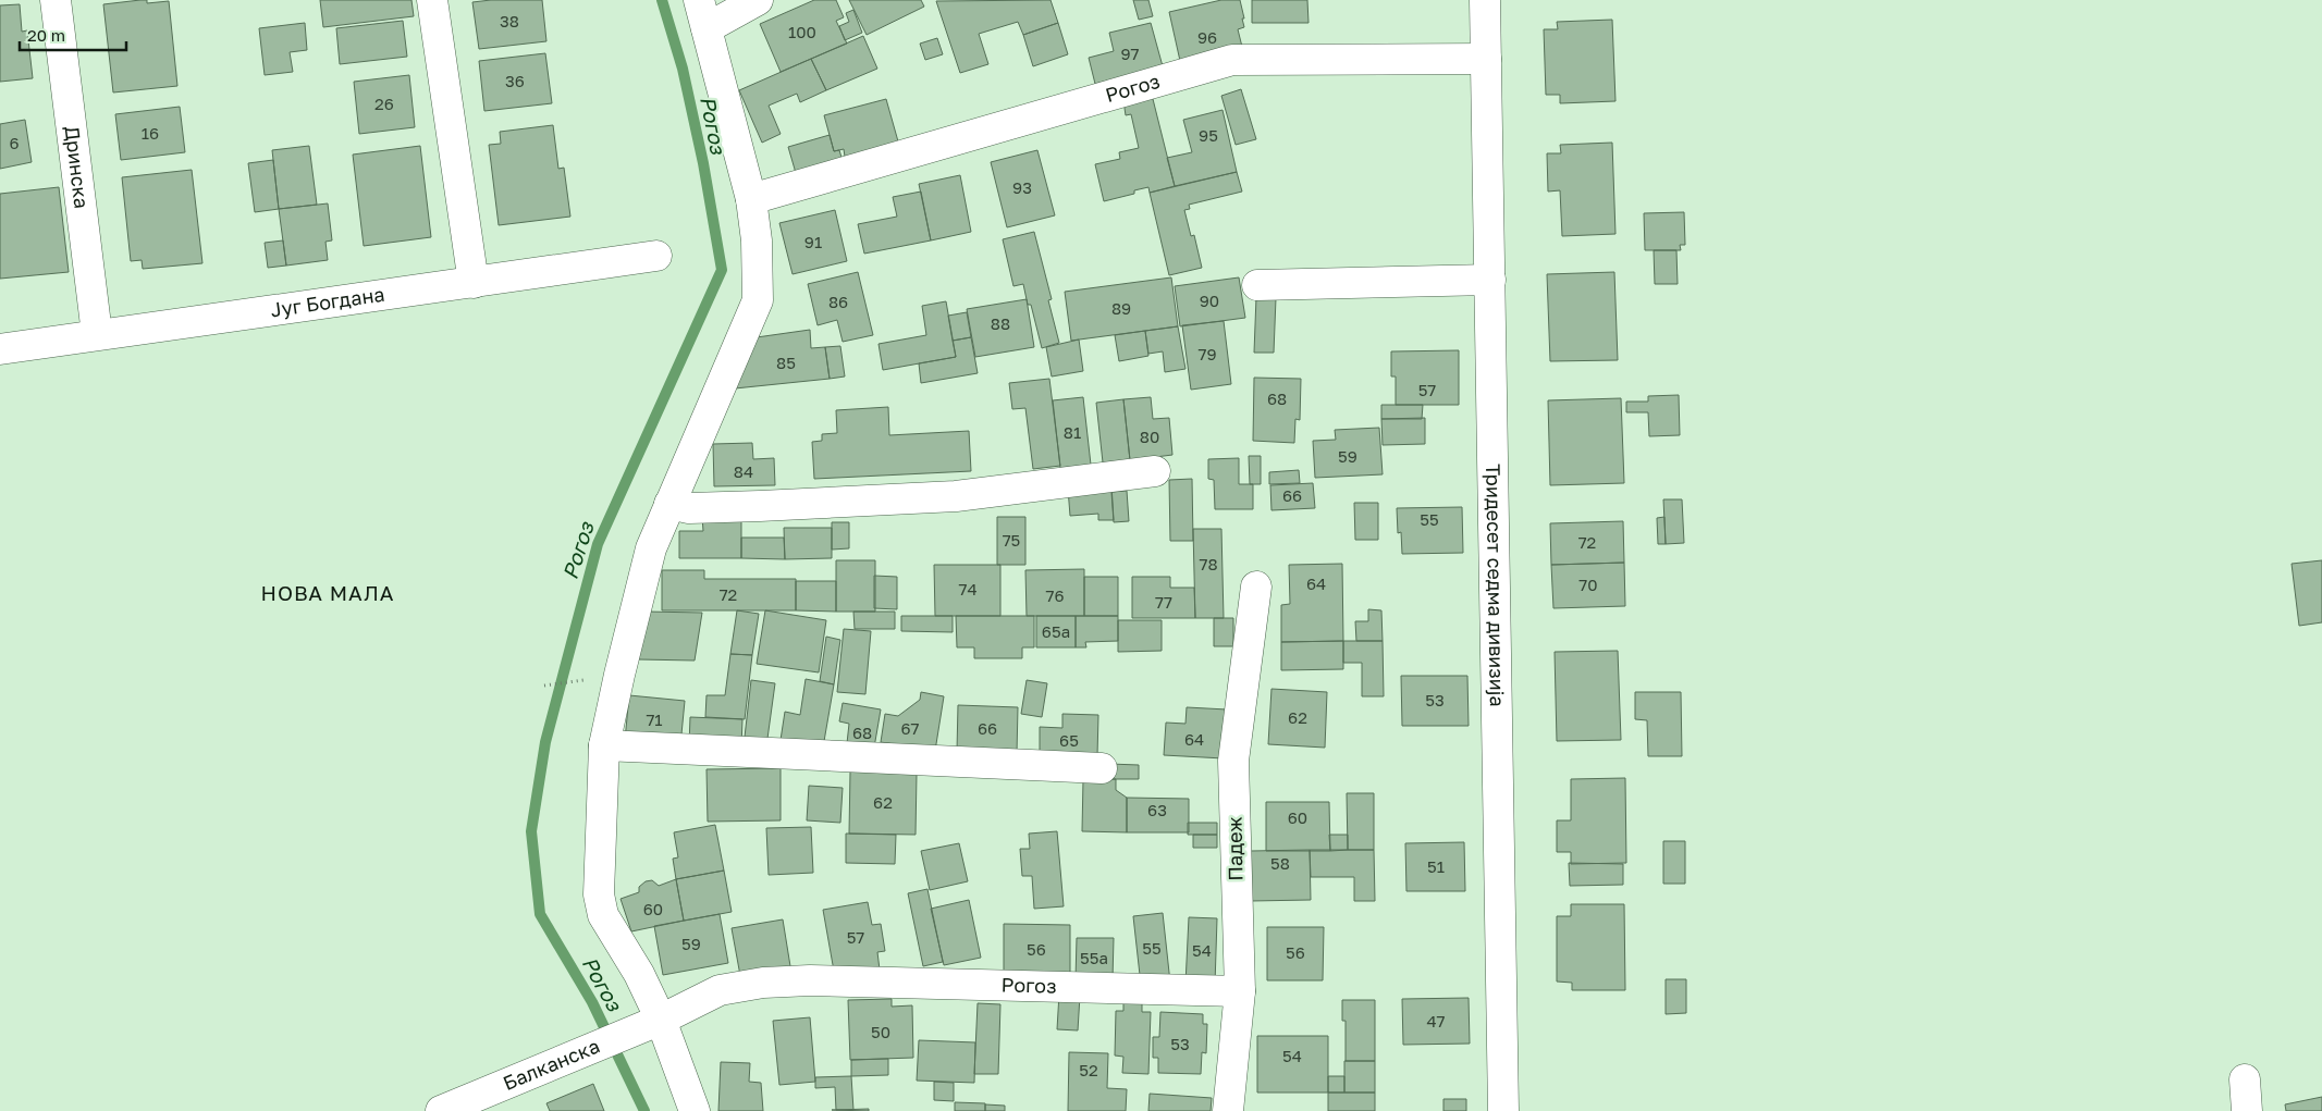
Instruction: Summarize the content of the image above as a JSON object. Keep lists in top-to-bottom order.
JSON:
{
  "streets": {
    "street": [
      "Рогоз",
      "Дринска",
      "Југ Богдана",
      "Тридесет седма дивизија",
      "Падеж",
      "Балканска"
    ]
  },
  "crossings": [
    ["Рогоз", "Тридесет седма дивизија"],
    ["Рогоз", "Падеж"],
    ["Рогоз", "Балканска"],
    ["Дринска", "Југ Богдана"]
  ],
  "districts": ["НОВА МАЛА"],
  "water": ["Рогоз"],
  "house_numbers": [
    "38",
    "100",
    "96",
    "97",
    "36",
    "26",
    "16",
    "95",
    "6",
    "93",
    "91",
    "90",
    "86",
    "89",
    "88",
    "79",
    "85",
    "57",
    "68",
    "81",
    "80",
    "59",
    "84",
    "66",
    "55",
    "75",
    "72",
    "78",
    "64",
    "70",
    "74",
    "72",
    "76",
    "77",
    "65a",
    "53",
    "62",
    "71",
    "67",
    "66",
    "68",
    "64",
    "65",
    "62",
    "63",
    "60",
    "58",
    "51",
    "60",
    "57",
    "59",
    "55",
    "56",
    "54",
    "56",
    "55a",
    "47",
    "50",
    "53",
    "54",
    "52"
  ],
  "scale_bar": "20 m"
}
